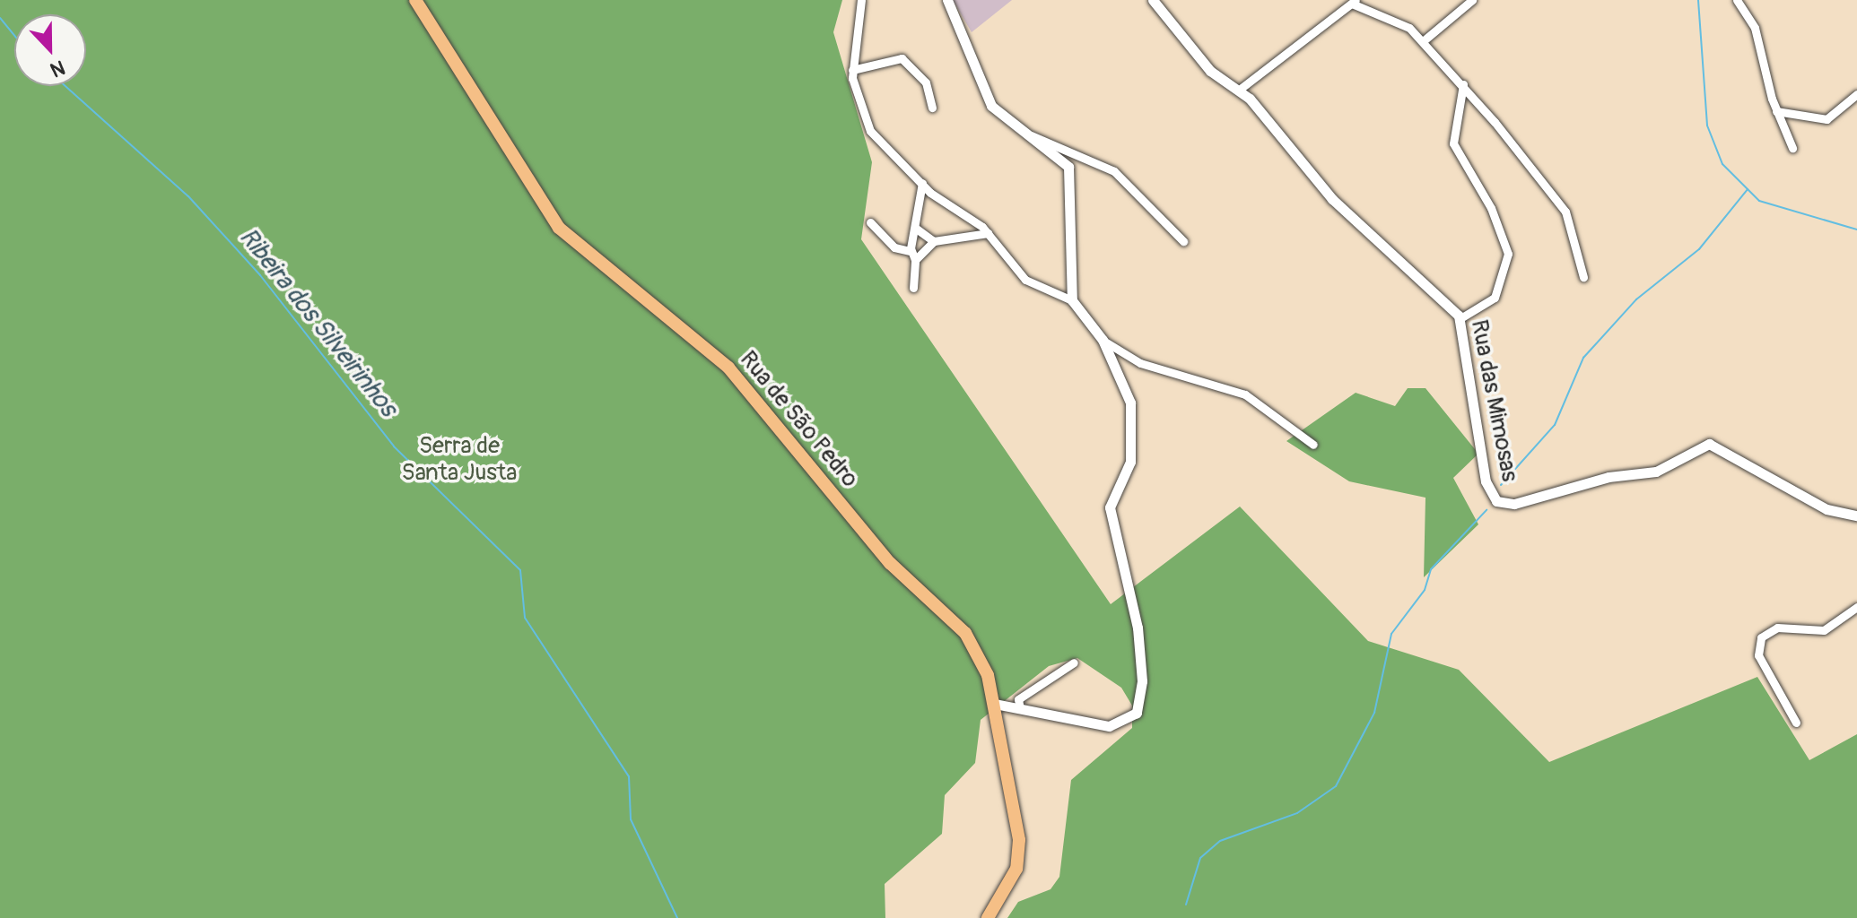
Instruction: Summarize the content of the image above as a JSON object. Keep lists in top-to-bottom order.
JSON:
{
  "streets": {
    "main road": ["Rua de São Pedro"],
    "street": ["Rua das Mimosas"]
  },
  "water": ["Ribeira dos Silveirinhos"],
  "parks": ["Serra de Santa Justa"],
  "north": "bottom"
}
